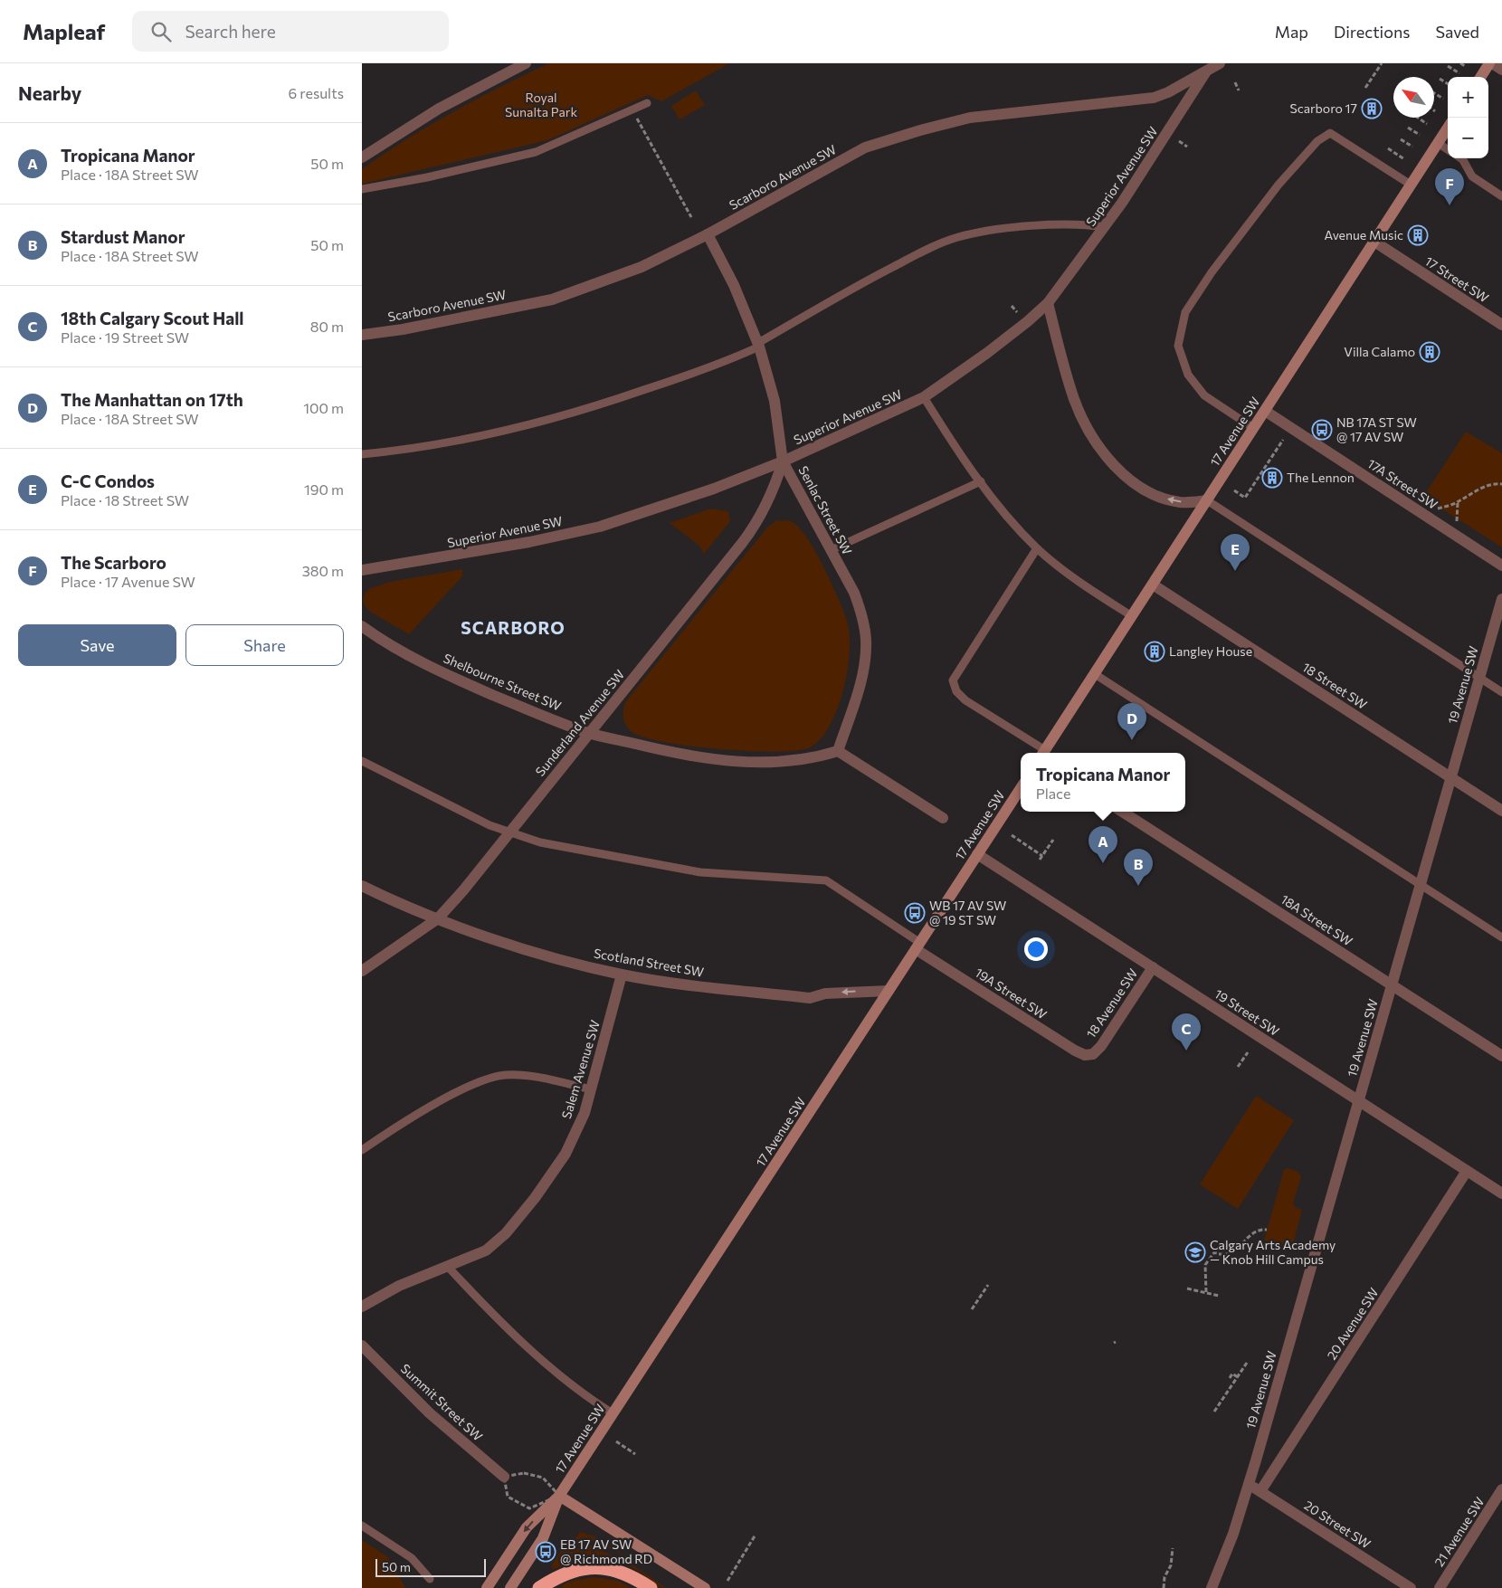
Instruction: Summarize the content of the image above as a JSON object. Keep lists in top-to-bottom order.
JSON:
{
  "streets": {
    "main road": ["17 Avenue SW"],
    "street": [
      "Superior Avenue SW",
      "Scarboro Avenue SW",
      "17 Street SW",
      "17A Street SW",
      "Senlac Street SW",
      "Shelbourne Street SW",
      "19 Avenue SW",
      "18 Street SW",
      "Sunderland Avenue SW",
      "18A Street SW",
      "Scotland Street SW",
      "19A Street SW",
      "18 Avenue SW",
      "19 Street SW",
      "Salem Avenue SW",
      "20 Avenue SW",
      "Summit Street SW",
      "20 Street SW",
      "21 Avenue SW"
    ]
  },
  "crossings": [
    ["Superior Avenue SW", "Scarboro Avenue SW"],
    ["Superior Avenue SW", "Senlac Street SW"],
    ["Superior Avenue SW", "Sunderland Avenue SW"],
    ["Scarboro Avenue SW", "Senlac Street SW"],
    ["17 Street SW", "17 Avenue SW"],
    ["17 Avenue SW", "17A Street SW"],
    ["17 Avenue SW", "18 Street SW"],
    ["17 Avenue SW", "Scotland Street SW"],
    ["17 Avenue SW", "19A Street SW"],
    ["17 Avenue SW", "19 Street SW"],
    ["Senlac Street SW", "Shelbourne Street SW"],
    ["Senlac Street SW", "Sunderland Avenue SW"],
    ["Shelbourne Street SW", "Sunderland Avenue SW"],
    ["19 Avenue SW", "18 Street SW"],
    ["19 Avenue SW", "18A Street SW"],
    ["19 Avenue SW", "19 Street SW"],
    ["19 Avenue SW", "20 Street SW"],
    ["Sunderland Avenue SW", "Scotland Street SW"],
    ["Scotland Street SW", "Salem Avenue SW"],
    ["19A Street SW", "18 Avenue SW"],
    ["18 Avenue SW", "19 Street SW"],
    ["19 Street SW", "20 Avenue SW"],
    ["20 Avenue SW", "20 Street SW"]
  ],
  "one_way": ["Scotland Street SW"],
  "districts": ["SCARBORO"],
  "parks": ["Royal Sunalta Park"],
  "places": {
    "building": [
      "Scarboro 17",
      "Avenue Music",
      "Villa Calamo",
      "The Lennon",
      "Langley House"
    ],
    "bus stop": ["NB 17A ST SW @ 17 AV SW", "WB 17 AV SW @ 19 ST SW", "EB 17 AV SW @ Richmond RD"],
    "school or university": ["Calgary Arts Academy — Knob Hill Campus"]
  },
  "scale_bar": "50 m",
  "north": "top left",
  "page": {
    "header": "Mapleaf",
    "search": "Search here",
    "nav": ["Map", "Directions", "Saved"],
    "heading": ["Nearby", "6 results"],
    "map_buttons": ["+", "−"],
    "list": [
      {
        "mark": "A",
        "name": "Tropicana Manor",
        "note": "Place · 18A Street SW",
        "value": "50 m"
      },
      {
        "mark": "B",
        "name": "Stardust Manor",
        "note": "Place · 18A Street SW",
        "value": "50 m"
      },
      {
        "mark": "C",
        "name": "18th Calgary Scout Hall",
        "note": "Place · 19 Street SW",
        "value": "80 m"
      },
      {
        "mark": "D",
        "name": "The Manhattan on 17th",
        "note": "Place · 18A Street SW",
        "value": "100 m"
      },
      {
        "mark": "E",
        "name": "C-C Condos",
        "note": "Place · 18 Street SW",
        "value": "190 m"
      },
      {
        "mark": "F",
        "name": "The Scarboro",
        "note": "Place · 17 Avenue SW",
        "value": "380 m"
      }
    ],
    "pins": [
      "F",
      "E",
      "D",
      "A",
      "B",
      "C"
    ],
    "buttons": ["Save", "Share"],
    "popup": ["Tropicana Manor", "Place"],
    "scale": "50 m"
  }
}
